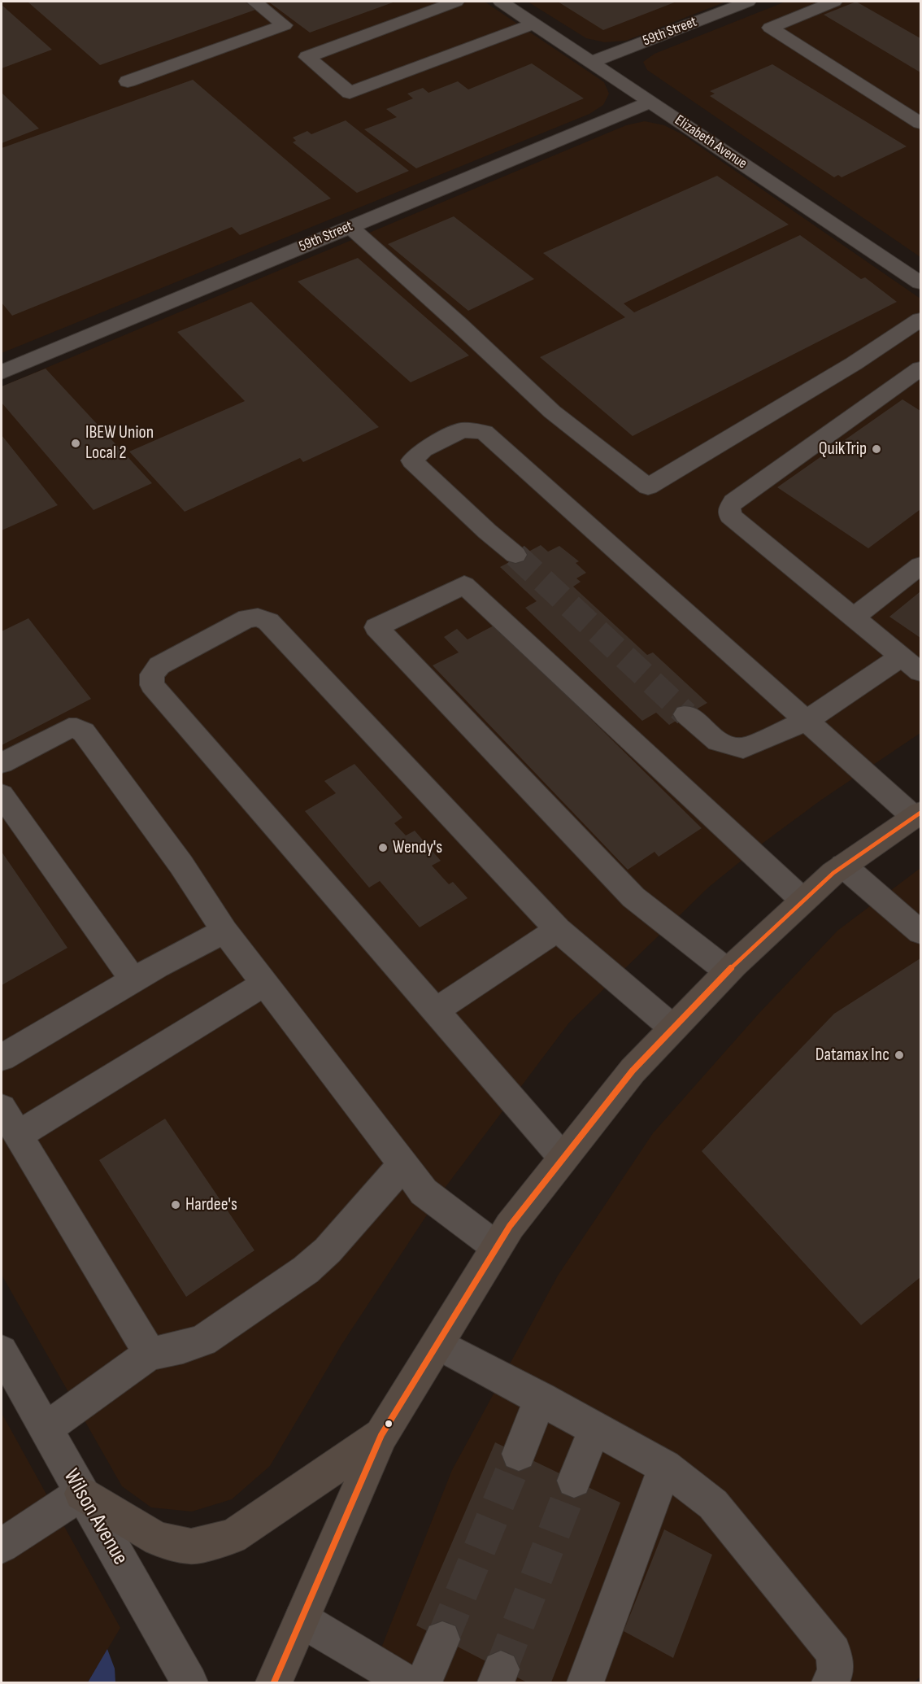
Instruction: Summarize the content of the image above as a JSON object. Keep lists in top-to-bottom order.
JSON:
{
  "streets": {
    "street": ["59th Street", "Elizabeth Avenue", "Wilson Avenue"]
  },
  "crossings": [
    ["59th Street", "Elizabeth Avenue"]
  ],
  "places": [
    "IBEW Union Local 2",
    "QuikTrip",
    "Wendy's",
    "Datamax Inc",
    "Hardee's"
  ]
}
